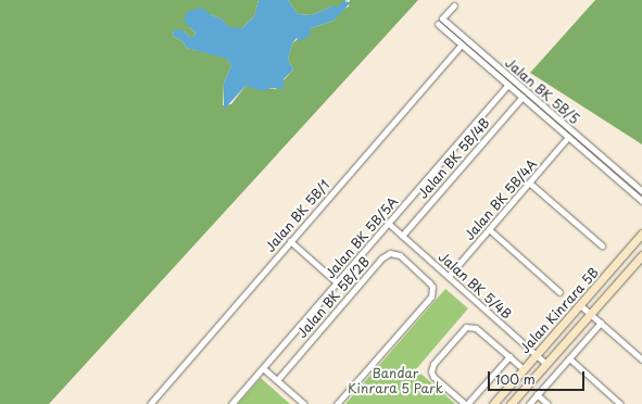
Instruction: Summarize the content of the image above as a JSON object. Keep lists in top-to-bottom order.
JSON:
{
  "streets": {
    "street": [
      "Jalan BK 5B/5",
      "Jalan BK 5B/4B",
      "Jalan BK 5B/4A",
      "Jalan BK 5B/1",
      "Jalan BK 5B/5A",
      "Jalan BK 5/4B",
      "Jalan BK 5B/2B",
      "Jalan Kinrara 5B"
    ]
  },
  "crossings": [
    ["Jalan BK 5B/5", "Jalan BK 5B/4B"],
    ["Jalan BK 5B/5", "Jalan BK 5B/4A"],
    ["Jalan BK 5B/5", "Jalan BK 5B/1"],
    ["Jalan BK 5B/5", "Jalan BK 5B/5A"],
    ["Jalan BK 5B/4B", "Jalan BK 5/4B"],
    ["Jalan BK 5B/4A", "Jalan BK 5/4B"],
    ["Jalan BK 5B/5A", "Jalan BK 5/4B"],
    ["Jalan BK 5/4B", "Jalan Kinrara 5B"]
  ],
  "parks": ["Bandar Kinrara 5 Park"],
  "scale_bar": "100 m"
}
